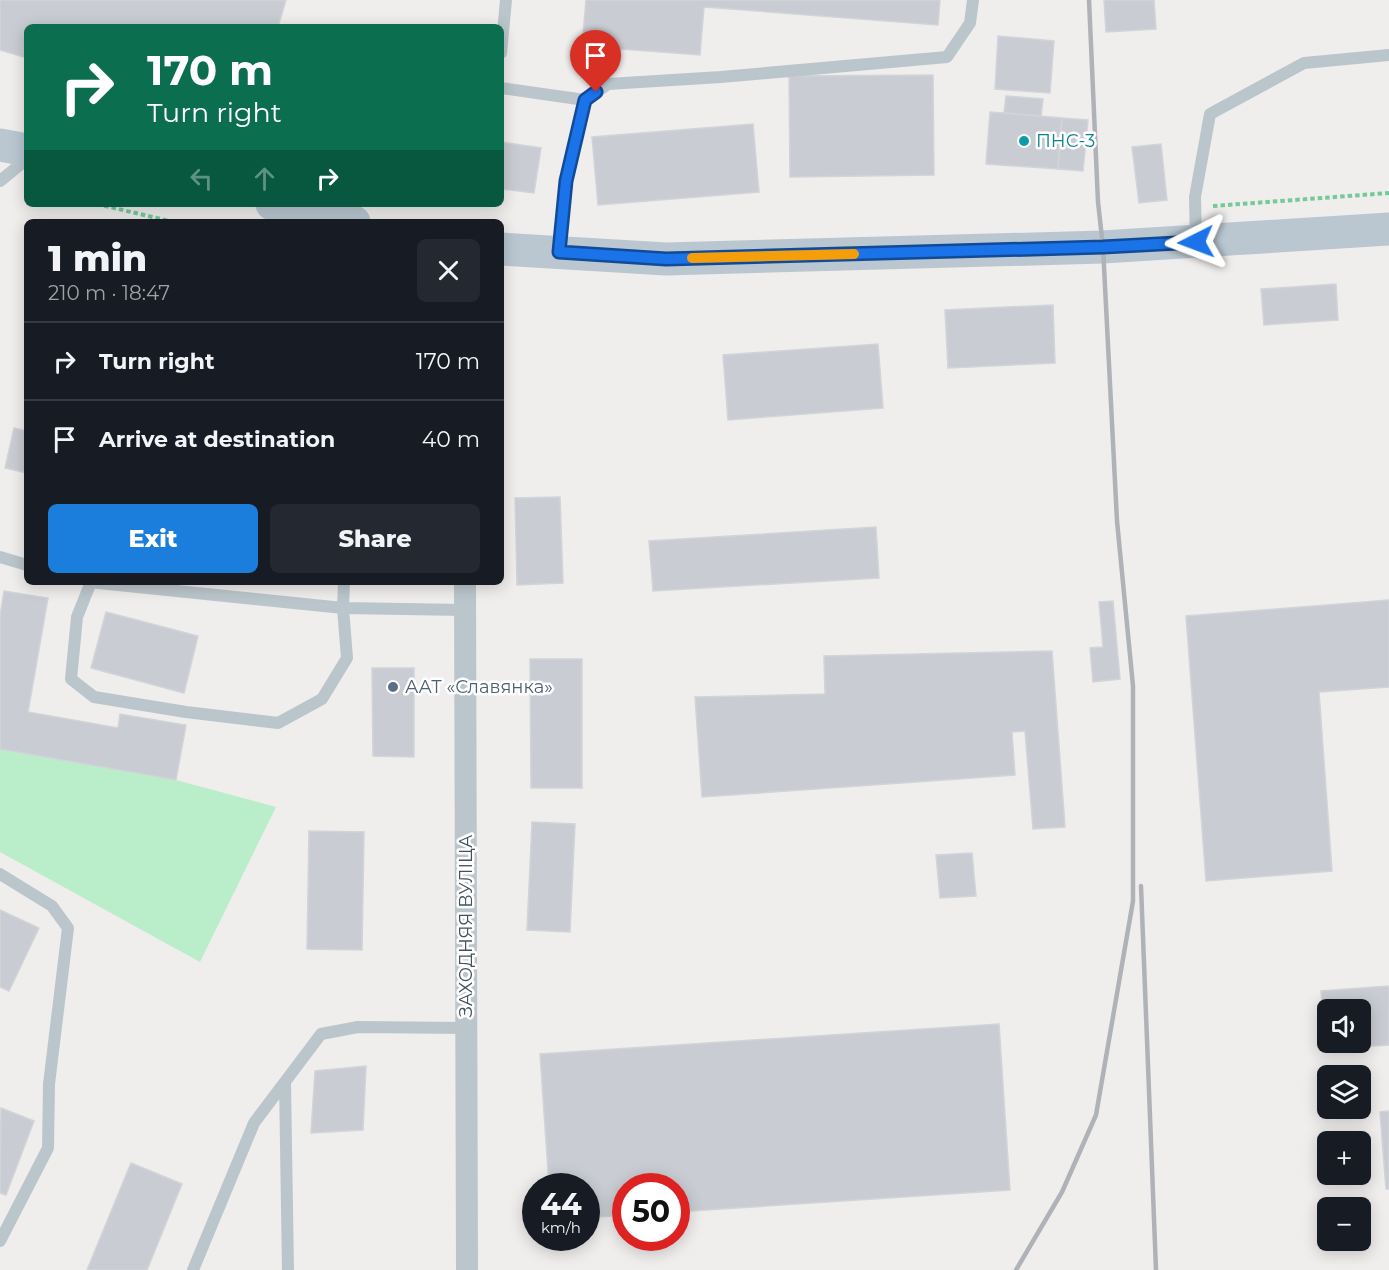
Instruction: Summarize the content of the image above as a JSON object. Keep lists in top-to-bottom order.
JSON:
{
  "streets": {
    "street": ["ЗАХОДНЯЯ ВУЛІЦА"]
  },
  "places": ["ПНС-3", "ААТ «Славянка»"],
  "page": {
    "turn": ["170 m", "Turn right"],
    "heading": ["1 min", "210 m · 18:47"],
    "list": [
      {
        "name": "Turn right",
        "value": "170 m"
      },
      {
        "name": "Arrive at destination",
        "value": "40 m"
      }
    ],
    "buttons": ["Exit", "Share"],
    "map_buttons": ["+", "−"],
    "speed": "44 km/h",
    "limit": "50"
  }
}
